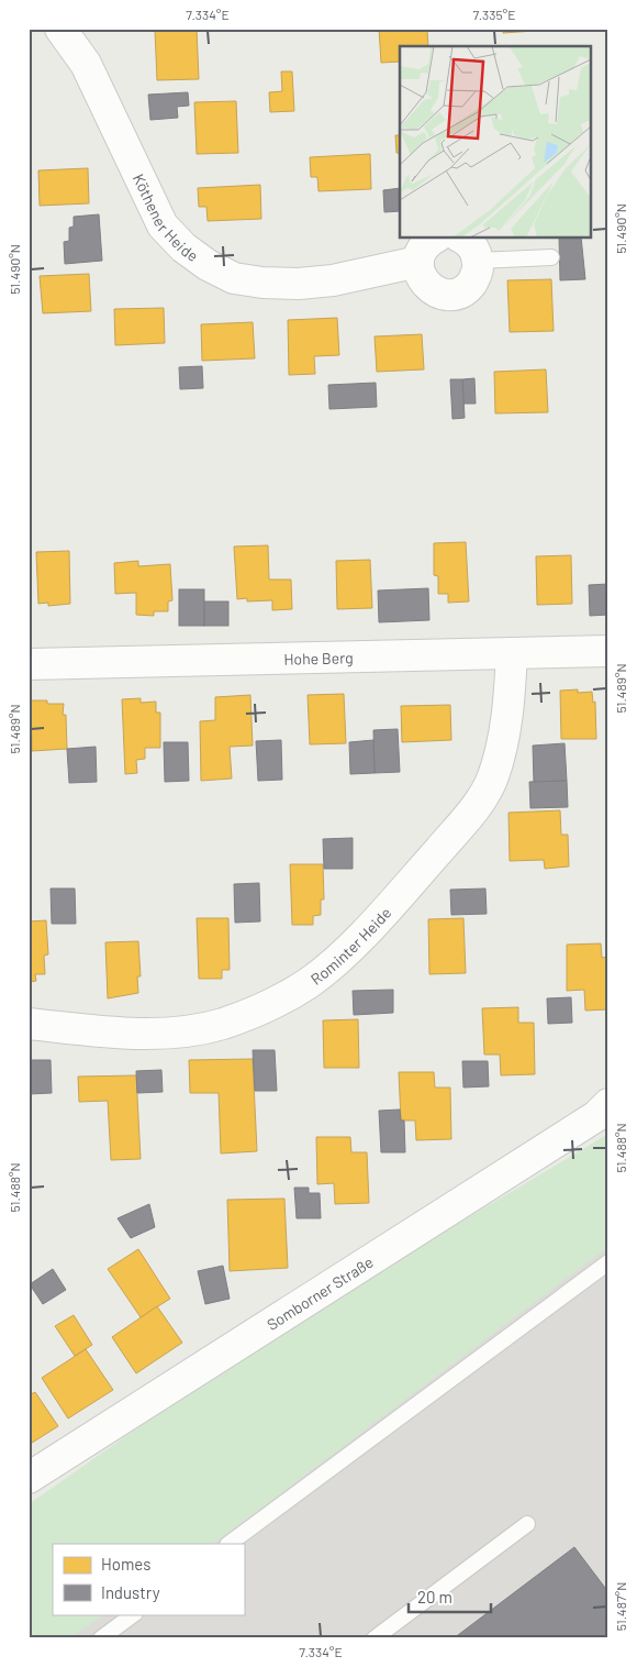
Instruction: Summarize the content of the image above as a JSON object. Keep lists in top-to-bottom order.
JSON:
{
  "streets": {
    "street": [
      "Köthener Heide",
      "Hohe Berg",
      "Rominter Heide",
      "Somborner Straße"
    ]
  },
  "crossings": [
    ["Hohe Berg", "Rominter Heide"]
  ],
  "legend": ["Homes", "Industry"],
  "scale_bar": "20 m",
  "coordinates": [
    "7.334°E",
    "7.335°E",
    "51.490°N",
    "51.489°N",
    "51.488°N",
    "51.487°N"
  ]
}
